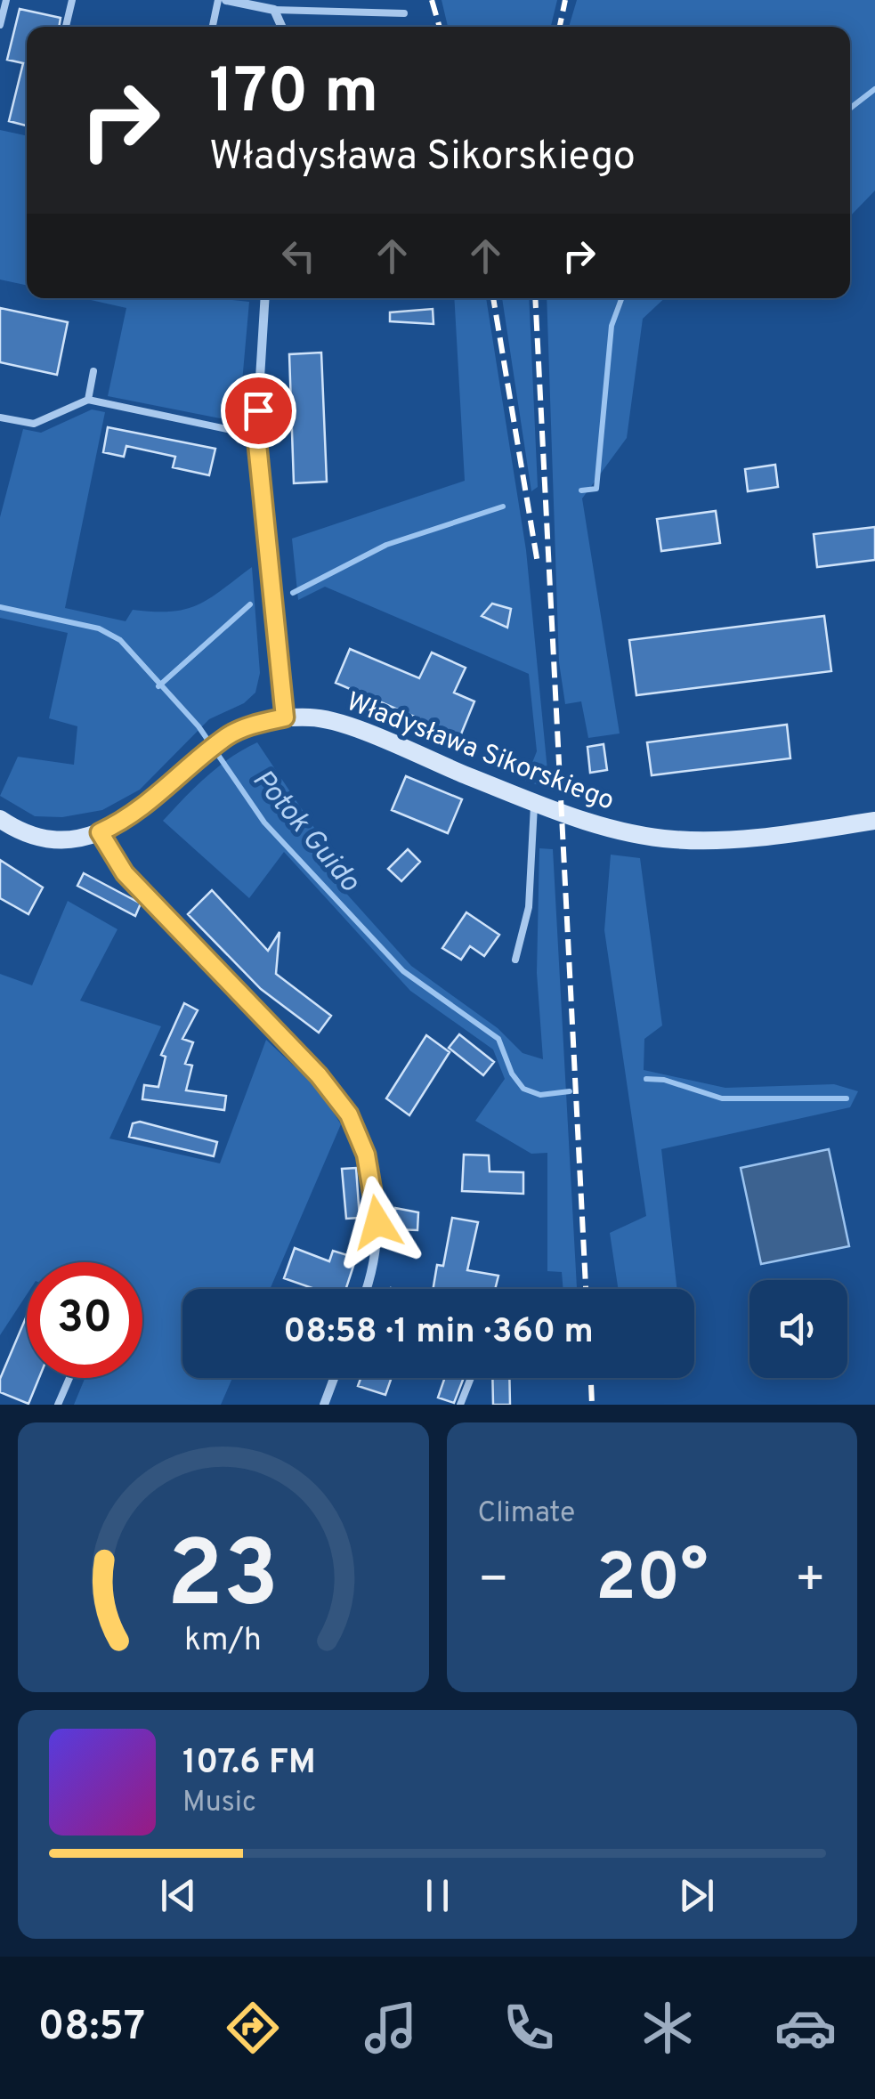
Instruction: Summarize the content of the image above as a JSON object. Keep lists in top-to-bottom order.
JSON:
{
  "streets": {
    "street": ["Władysława Sikorskiego"]
  },
  "water": ["Potok Guido"],
  "page": {
    "turn": ["170 m", "Władysława Sikorskiego"],
    "limit": "30",
    "trip": "08:58 · 1 min · 360 m",
    "tile": "Climate",
    "heat": ["−", "20°", "+"],
    "song": ["107.6 FM", "Music"],
    "tabs": "08:57",
    "gauge": ["23", "km/h"]
  }
}
